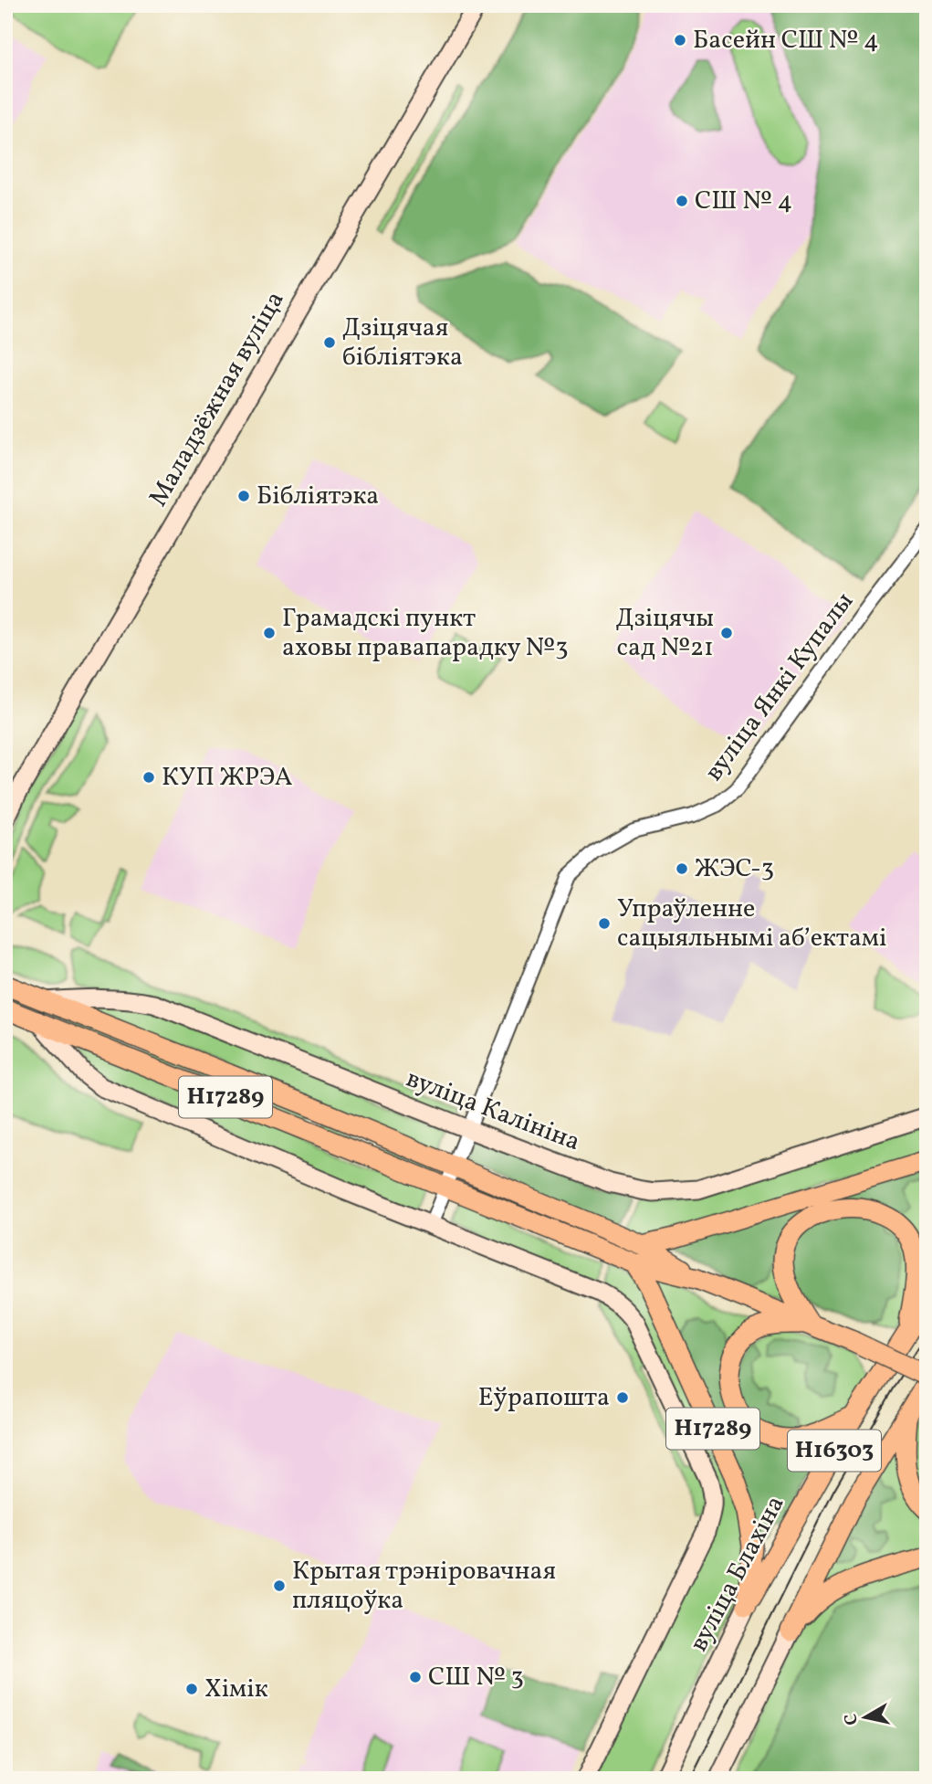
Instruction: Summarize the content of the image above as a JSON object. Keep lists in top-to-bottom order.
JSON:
{
  "streets": {
    "main road": [
      "Н17289",
      "вуліца Калініна",
      "Н16303",
      "вуліца Блахіна"
    ],
    "street": ["Маладзёжная вуліца", "вуліца Янкі Купалы"]
  },
  "crossings": [
    ["вуліца Янкі Купалы", "вуліца Калініна"],
    ["Н17289", "вуліца Калініна"],
    ["Н17289", "вуліца Блахіна"],
    ["вуліца Калініна", "Н16303"],
    ["вуліца Калініна", "вуліца Блахіна"]
  ],
  "places": [
    "Басейн СШ № 4",
    "СШ № 4",
    "Дзіцячая бібліятэка",
    "Бібліятэка",
    "Грамадскі пункт аховы правапарадку №3",
    "Дзіцячы сад №21",
    "КУП ЖРЭА",
    "ЖЭС-3",
    "Упраўленне сацыяльнымі абʼектамі",
    "Еўрапошта",
    "Крытая трэніровачная пляцоўка",
    "СШ № 3",
    "Хімік"
  ],
  "north": "left"
}
